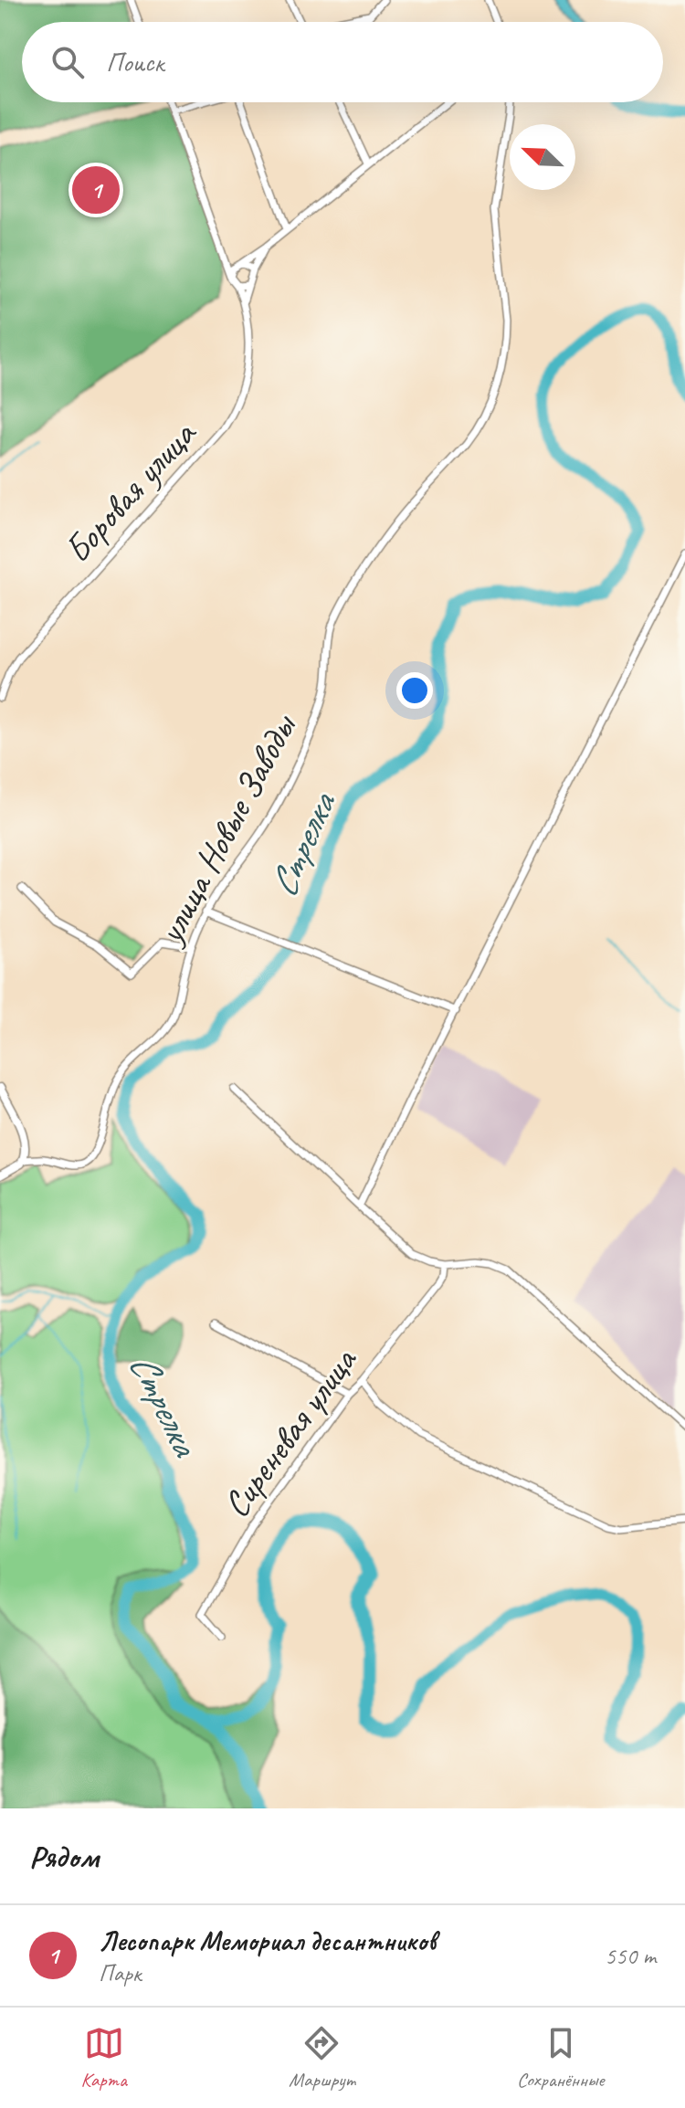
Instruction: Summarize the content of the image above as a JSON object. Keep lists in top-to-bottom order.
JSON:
{
  "streets": {
    "street": ["Боровая улица", "улица Новые Заводы", "Сиреневая улица"]
  },
  "water": ["Стрелка"],
  "north": "top left",
  "page": {
    "search": "Поиск",
    "pins": "1",
    "heading": "Рядом",
    "list": [
      {
        "mark": "1",
        "name": "Лесопарк Мемориал десантников",
        "note": "Парк",
        "value": "550 m"
      }
    ],
    "nav": ["Карта", "Маршрут", "Сохранённые"]
  }
}
